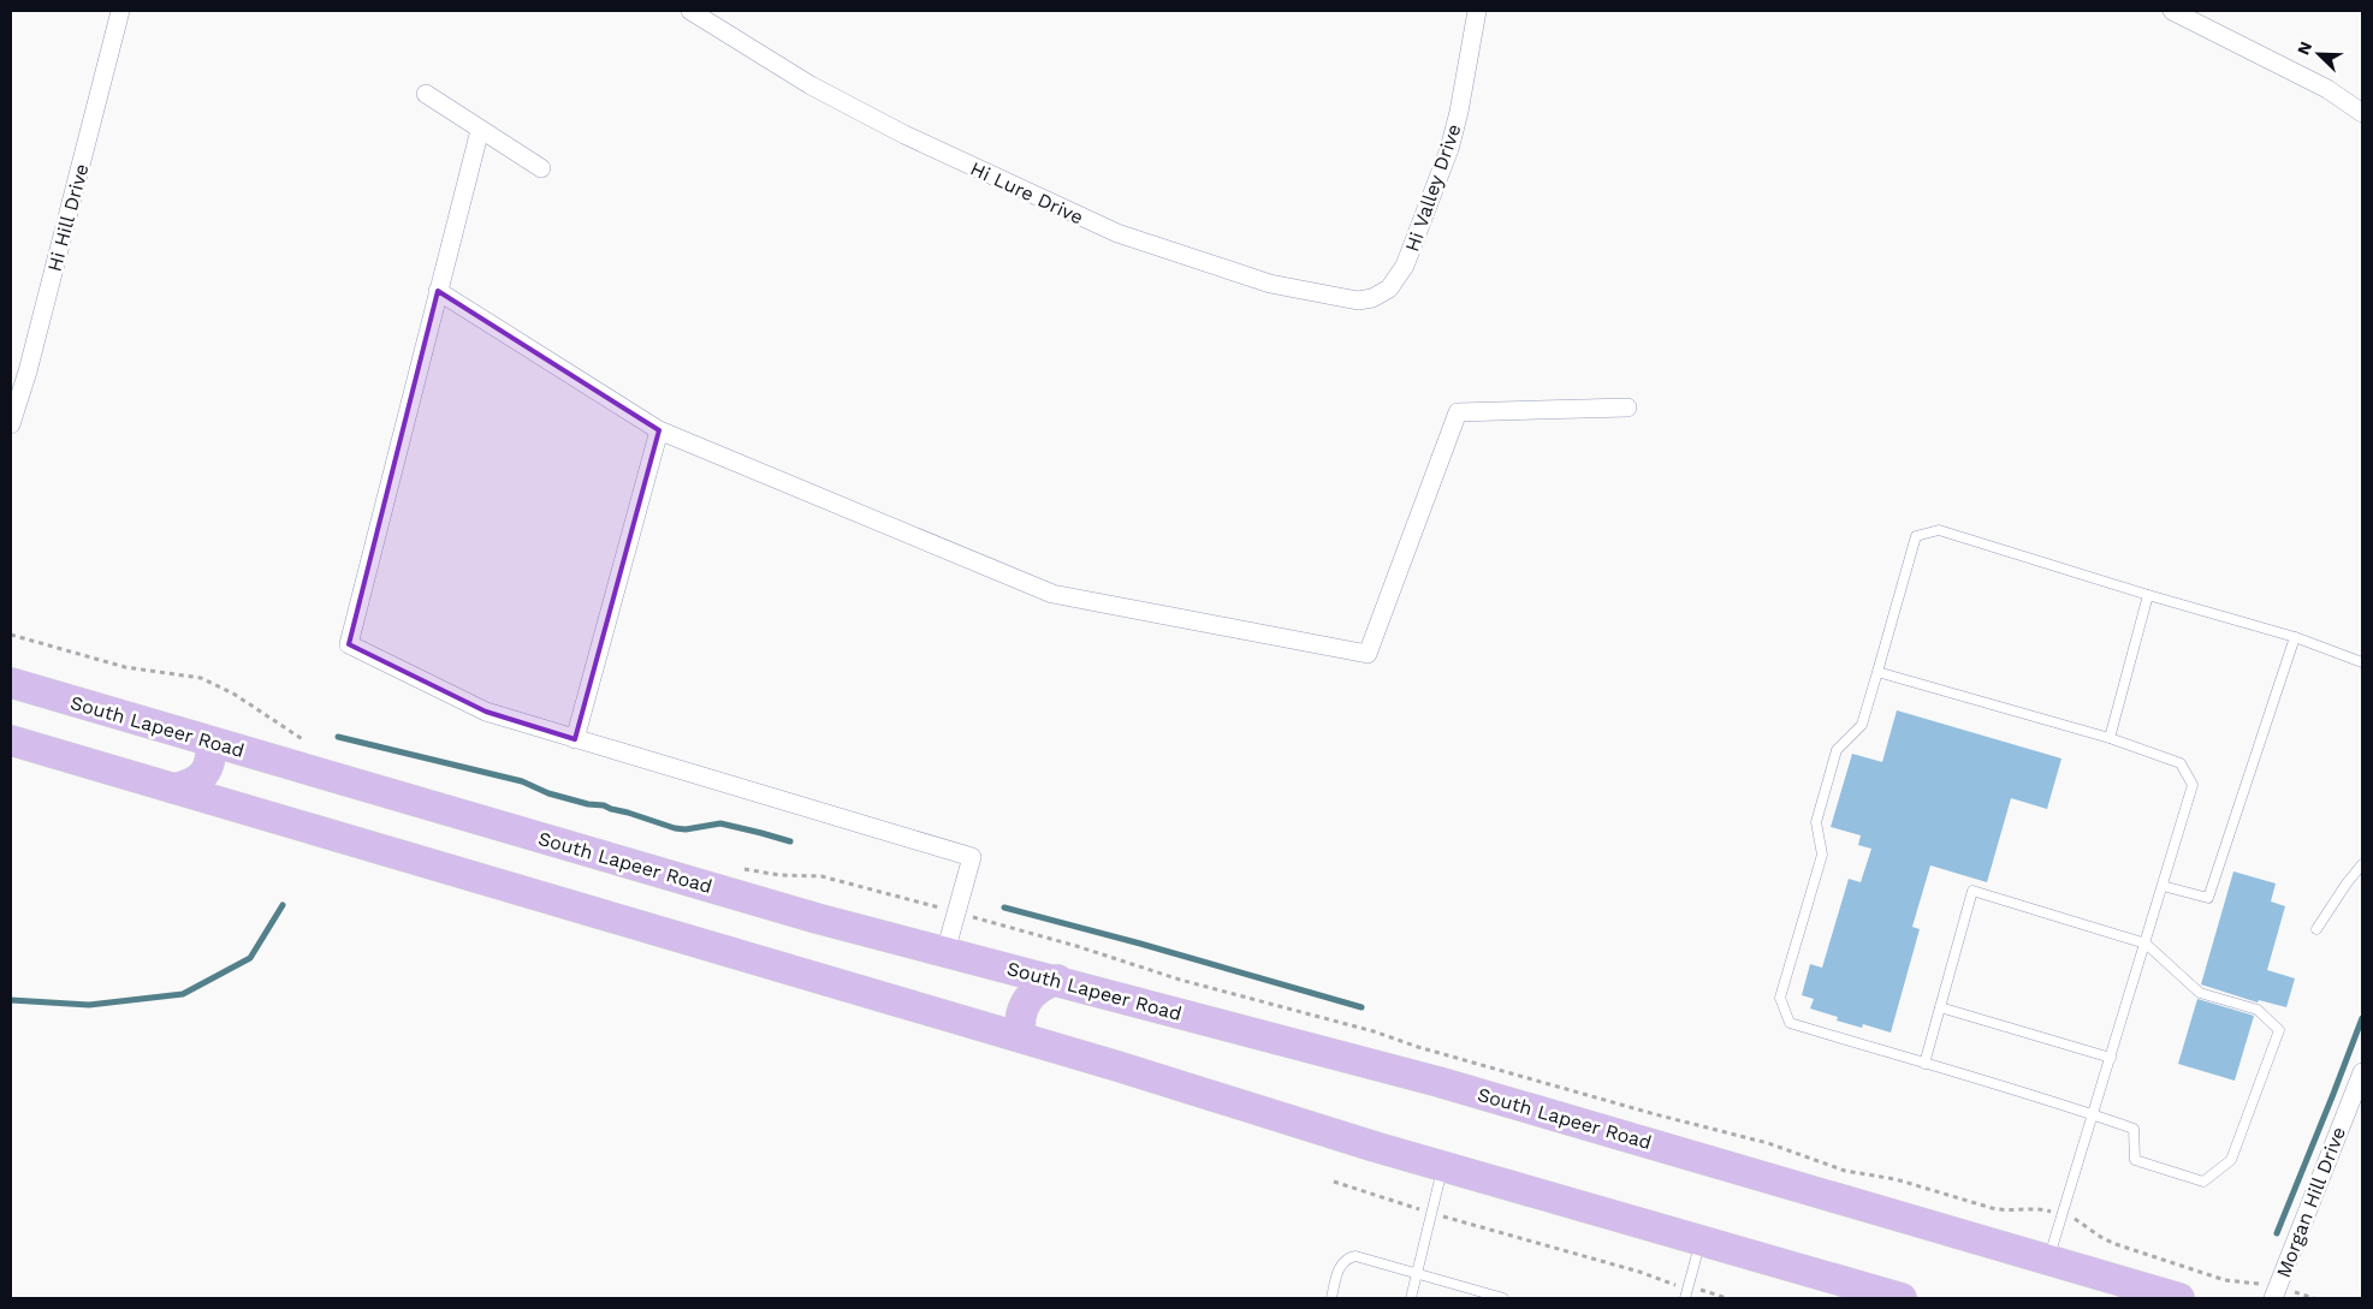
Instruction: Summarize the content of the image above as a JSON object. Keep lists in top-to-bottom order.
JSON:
{
  "streets": {
    "main road": ["South Lapeer Road"],
    "street": [
      "Hi Valley Drive",
      "Hi Lure Drive",
      "Hi Hill Drive",
      "Morgan Hill Drive"
    ]
  },
  "crossings": [
    ["Hi Valley Drive", "Hi Lure Drive"]
  ],
  "north": "top left"
}
